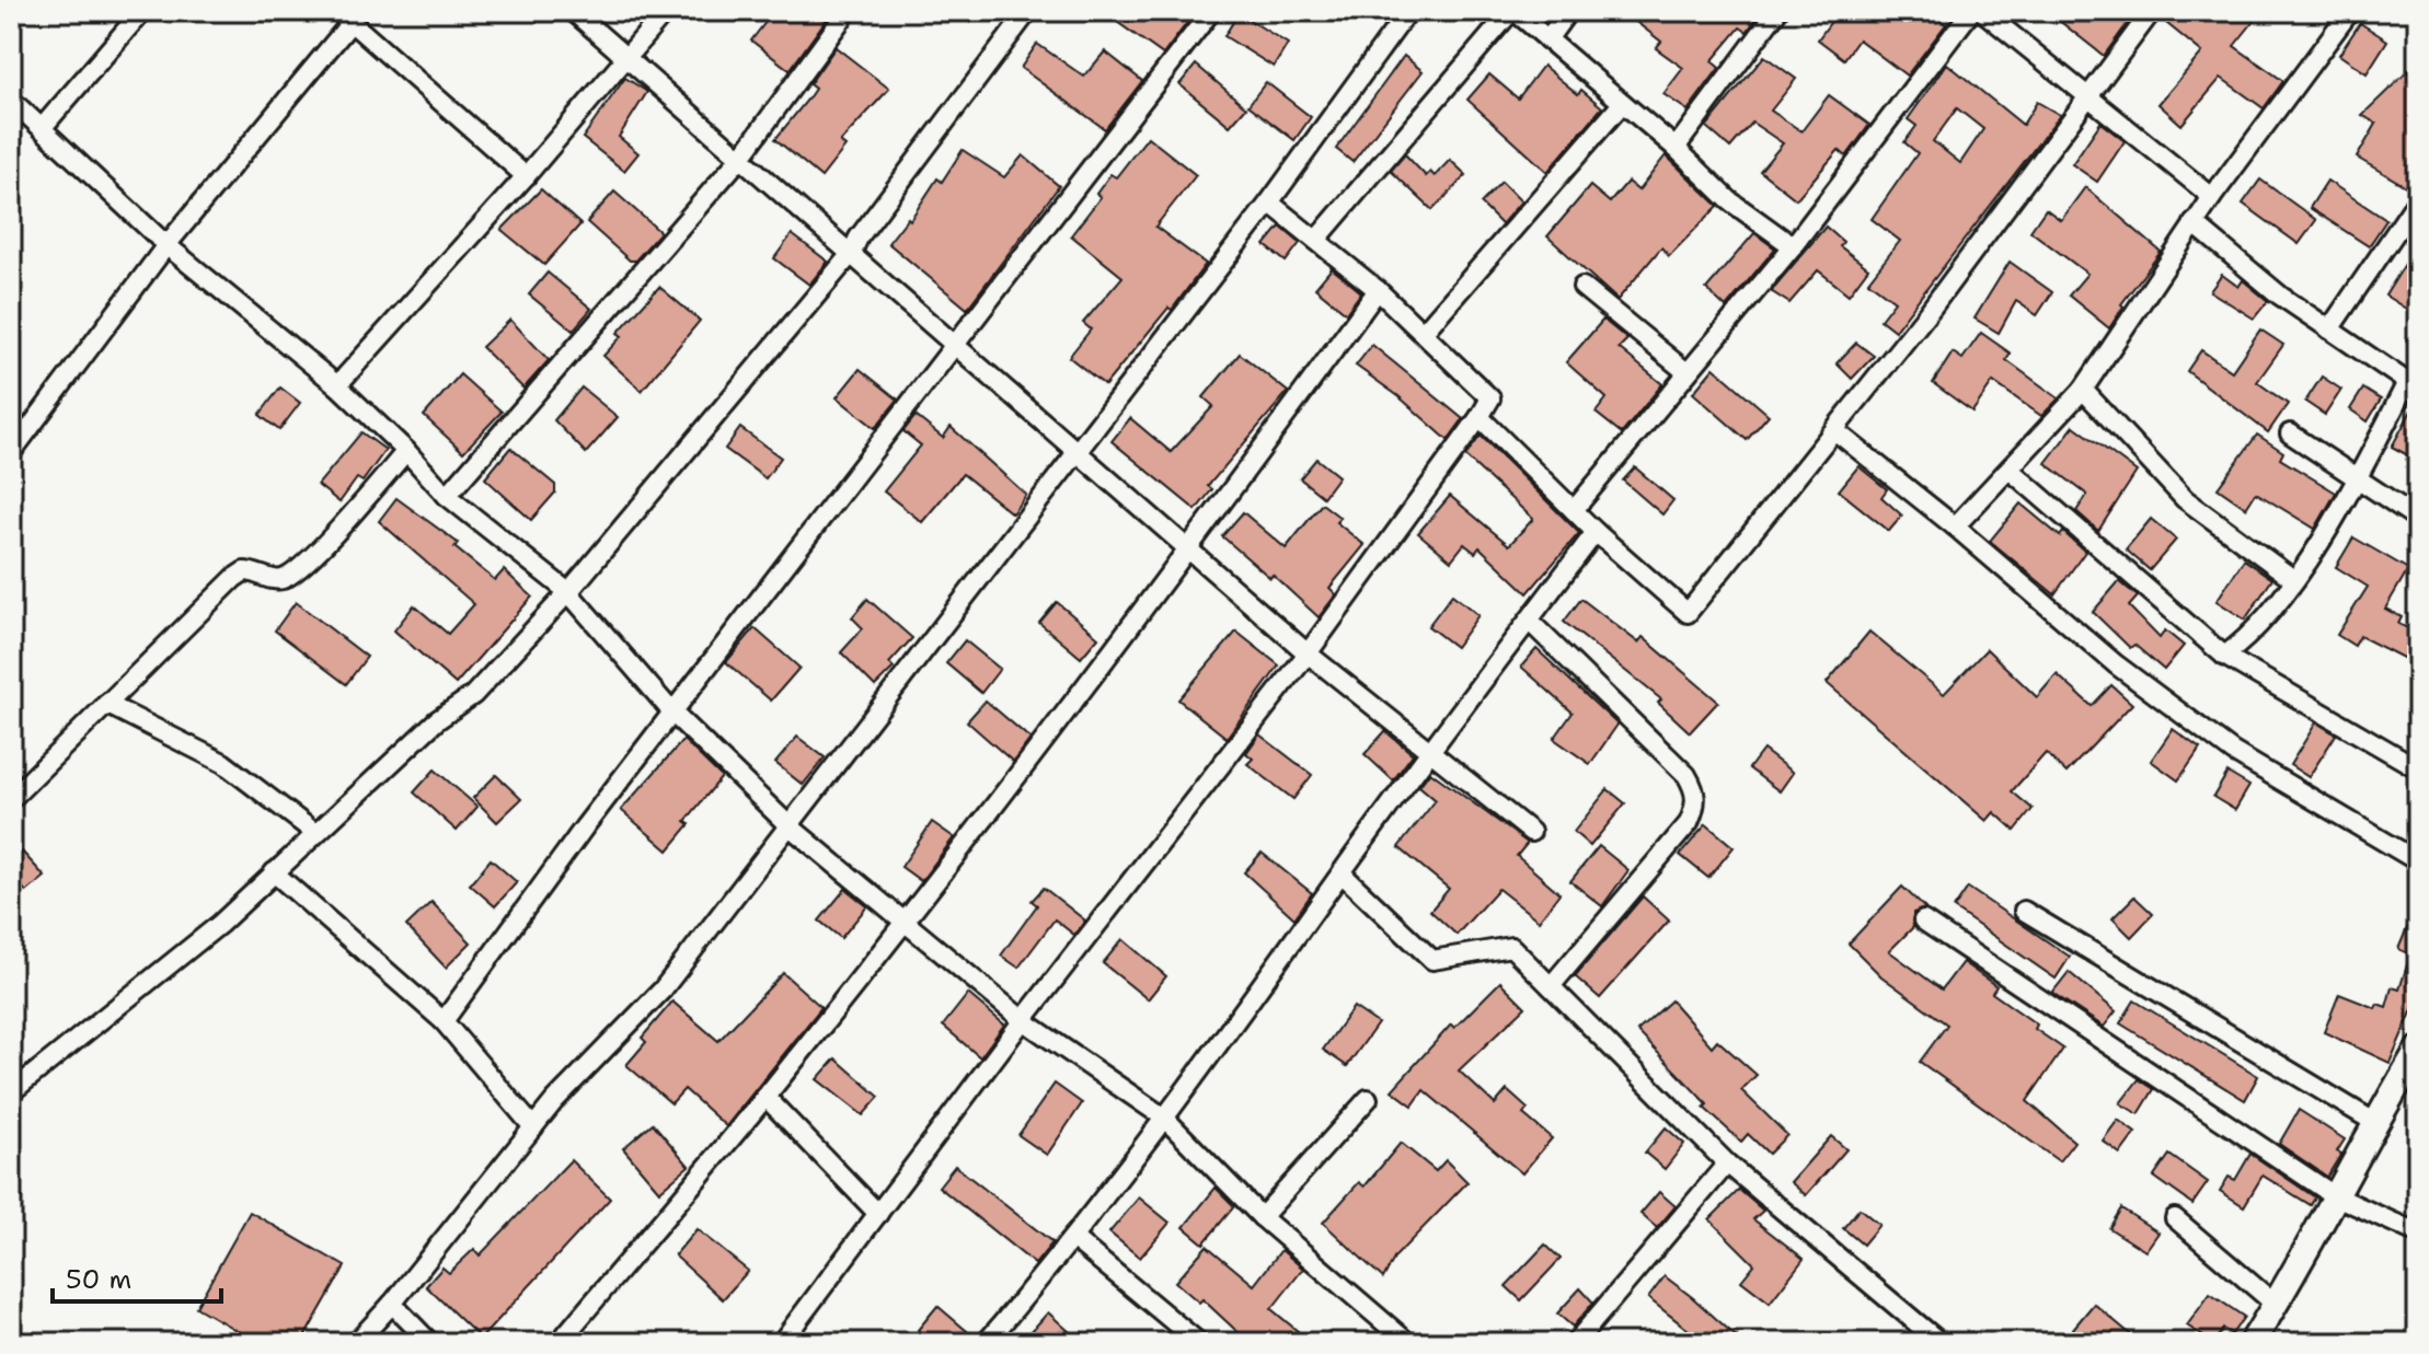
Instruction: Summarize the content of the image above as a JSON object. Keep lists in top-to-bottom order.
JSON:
{
  "scale_bar": "50 m"
}
